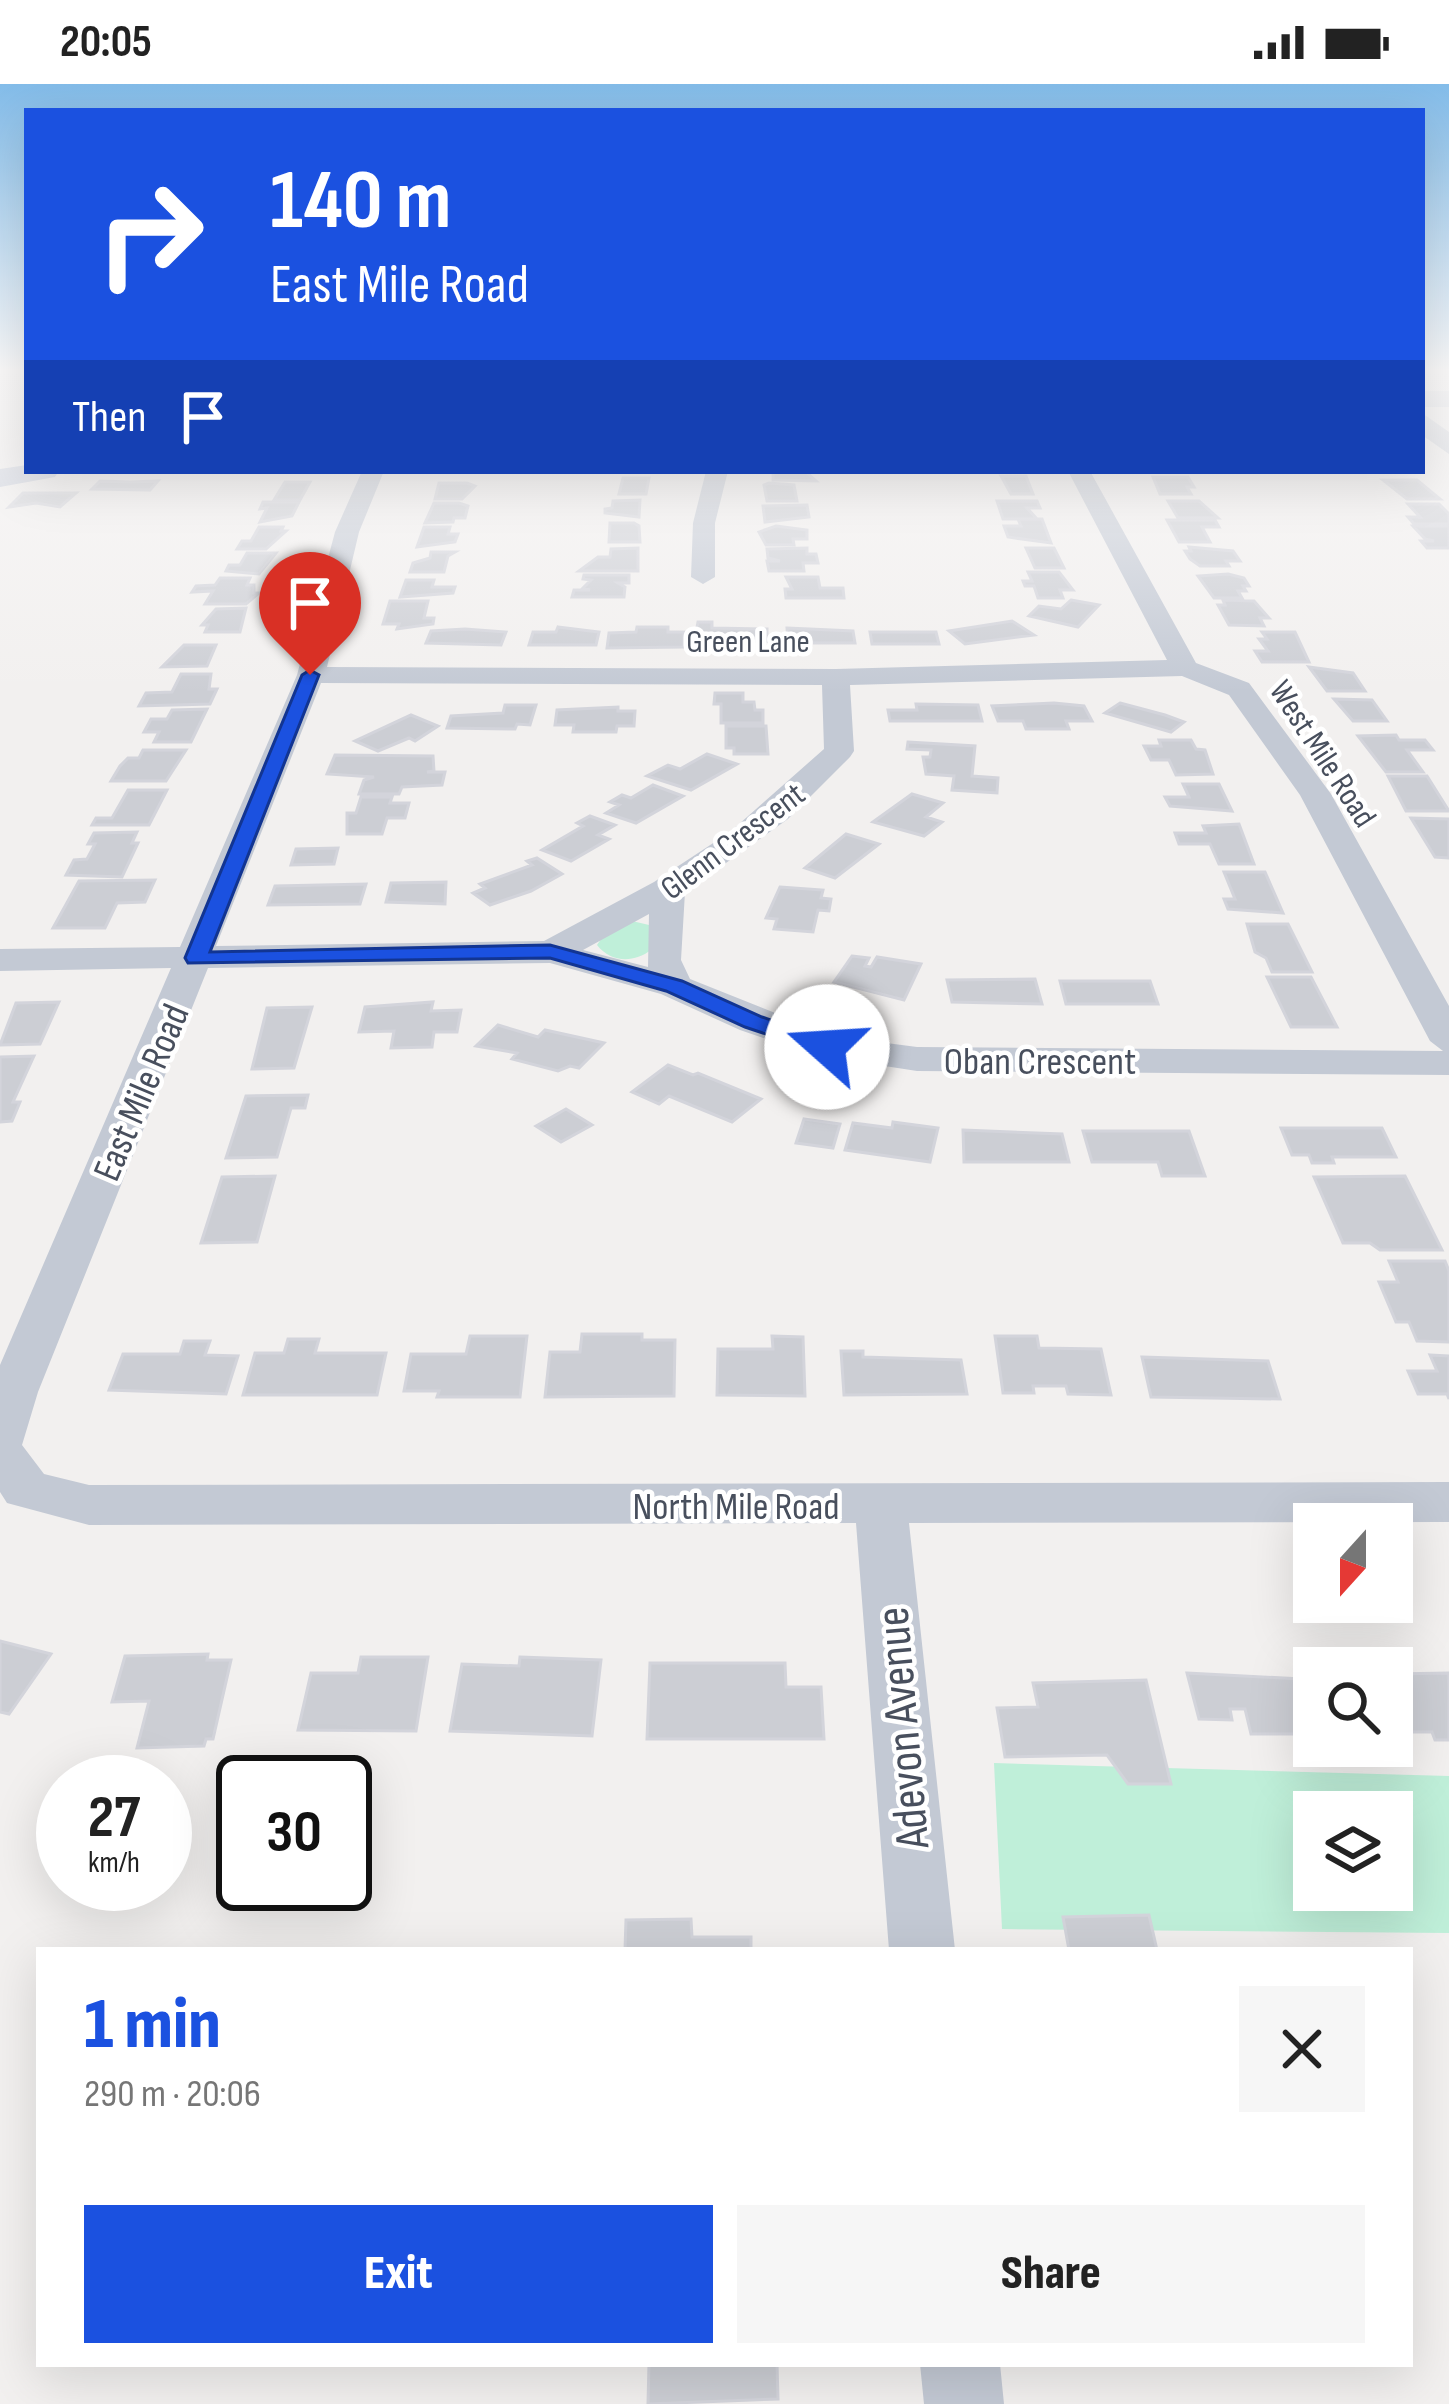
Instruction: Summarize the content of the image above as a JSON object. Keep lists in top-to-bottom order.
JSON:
{
  "streets": {
    "street": [
      "Green Lane",
      "West Mile Road",
      "Glenn Crescent",
      "Oban Crescent",
      "East Mile Road",
      "North Mile Road",
      "Adevon Avenue"
    ]
  },
  "crossings": [
    ["Green Lane", "West Mile Road"],
    ["Green Lane", "Glenn Crescent"],
    ["Green Lane", "East Mile Road"],
    ["Glenn Crescent", "Oban Crescent"],
    ["Oban Crescent", "East Mile Road"],
    ["North Mile Road", "Adevon Avenue"]
  ],
  "north": "bottom",
  "page": {
    "status": "20:05",
    "turn": ["140 m", "East Mile Road"],
    "then": "Then",
    "speed": "27 km/h",
    "limit": "30",
    "heading": ["1 min", "290 m · 20:06"],
    "buttons": ["Exit", "Share"]
  }
}
